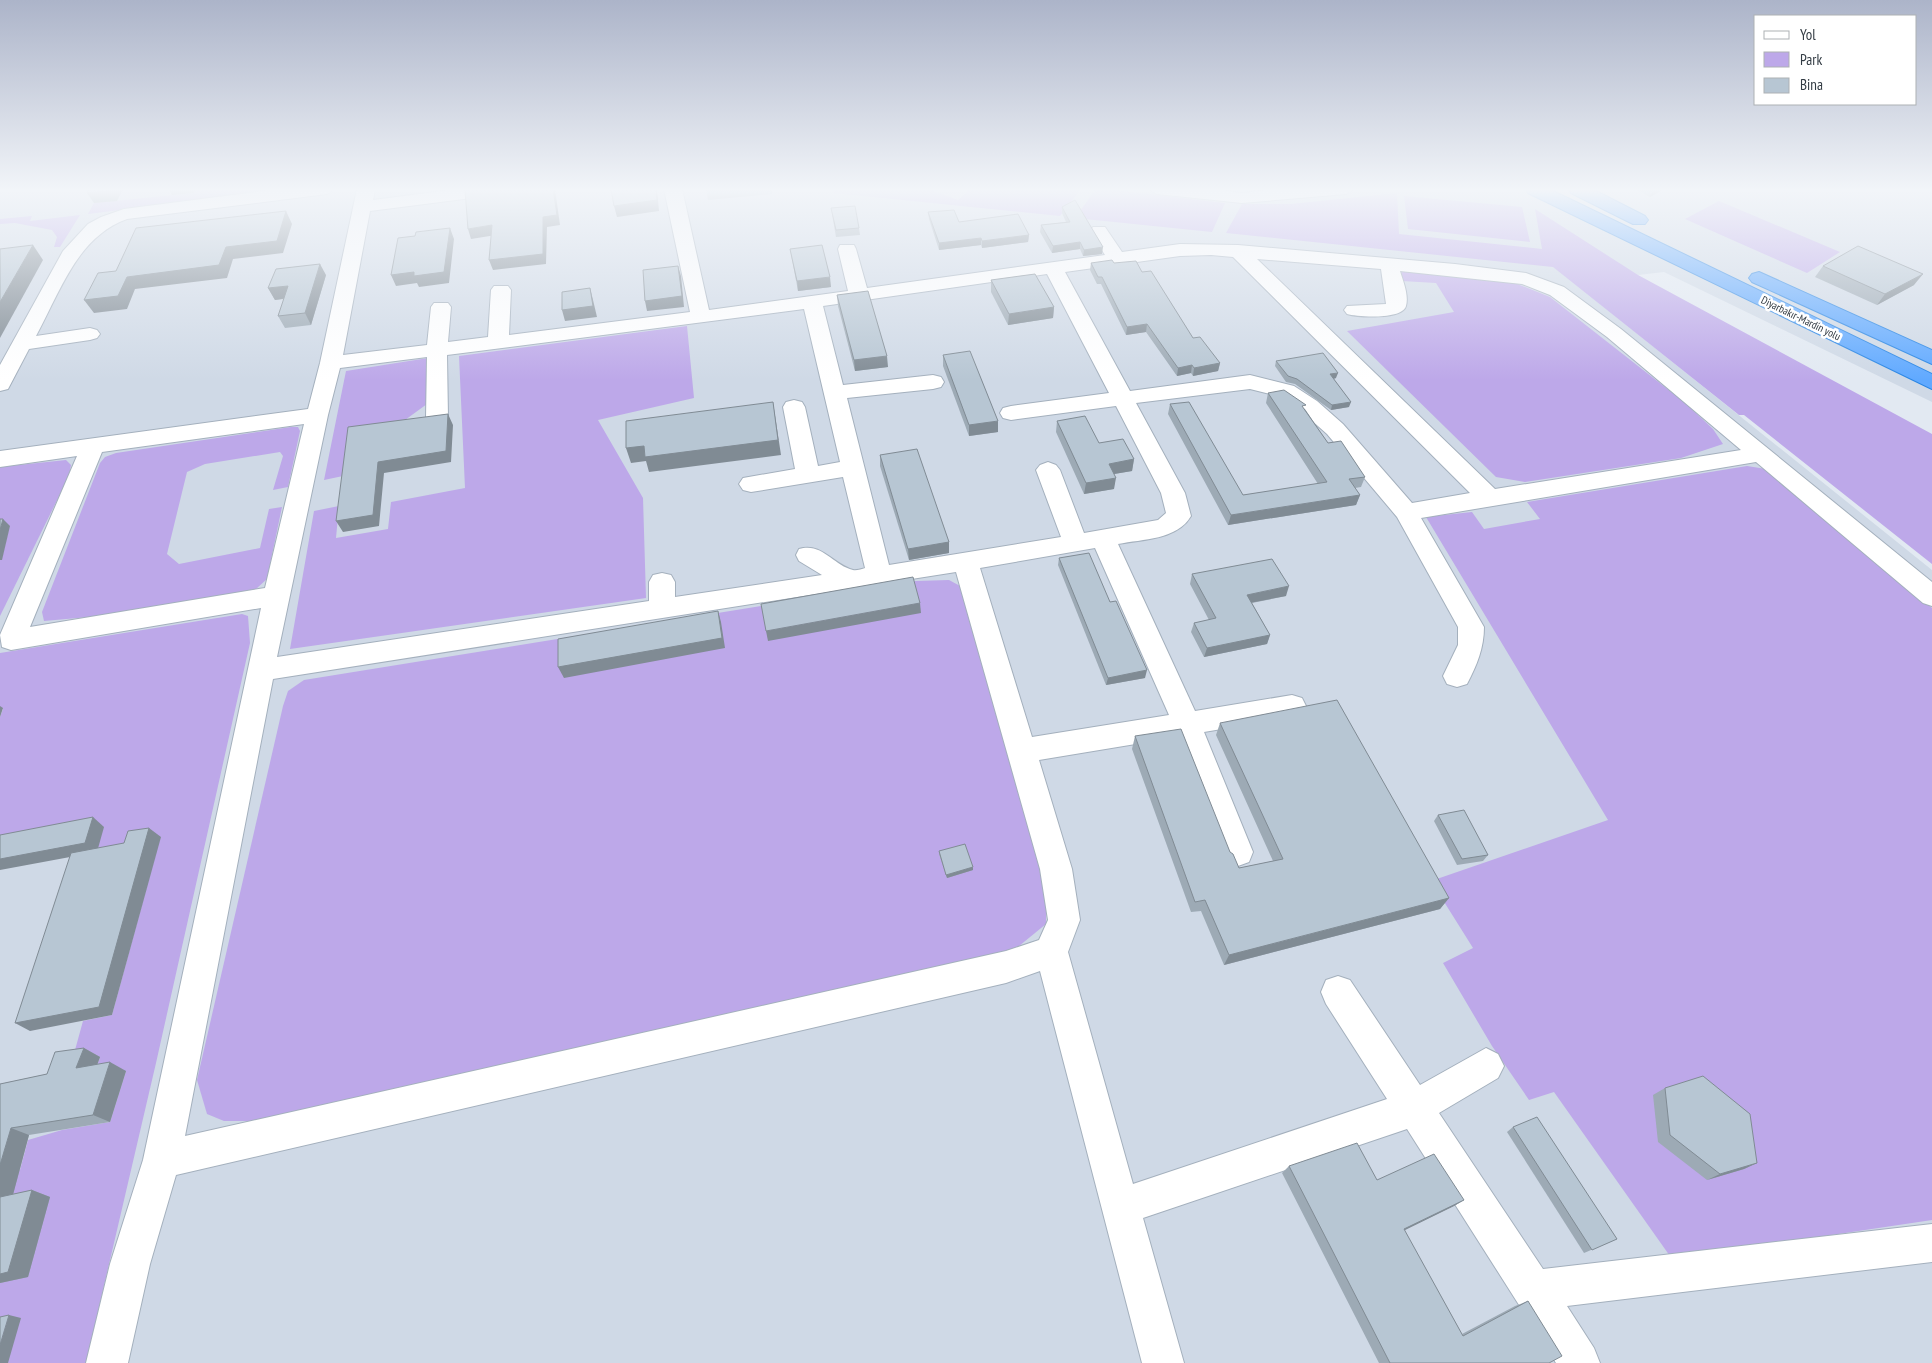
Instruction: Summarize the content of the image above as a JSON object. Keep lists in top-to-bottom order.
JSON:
{
  "streets": {
    "highway": ["Diyarbakır-Mardin yolu"]
  },
  "legend": ["Yol", "Park", "Bina"]
}
